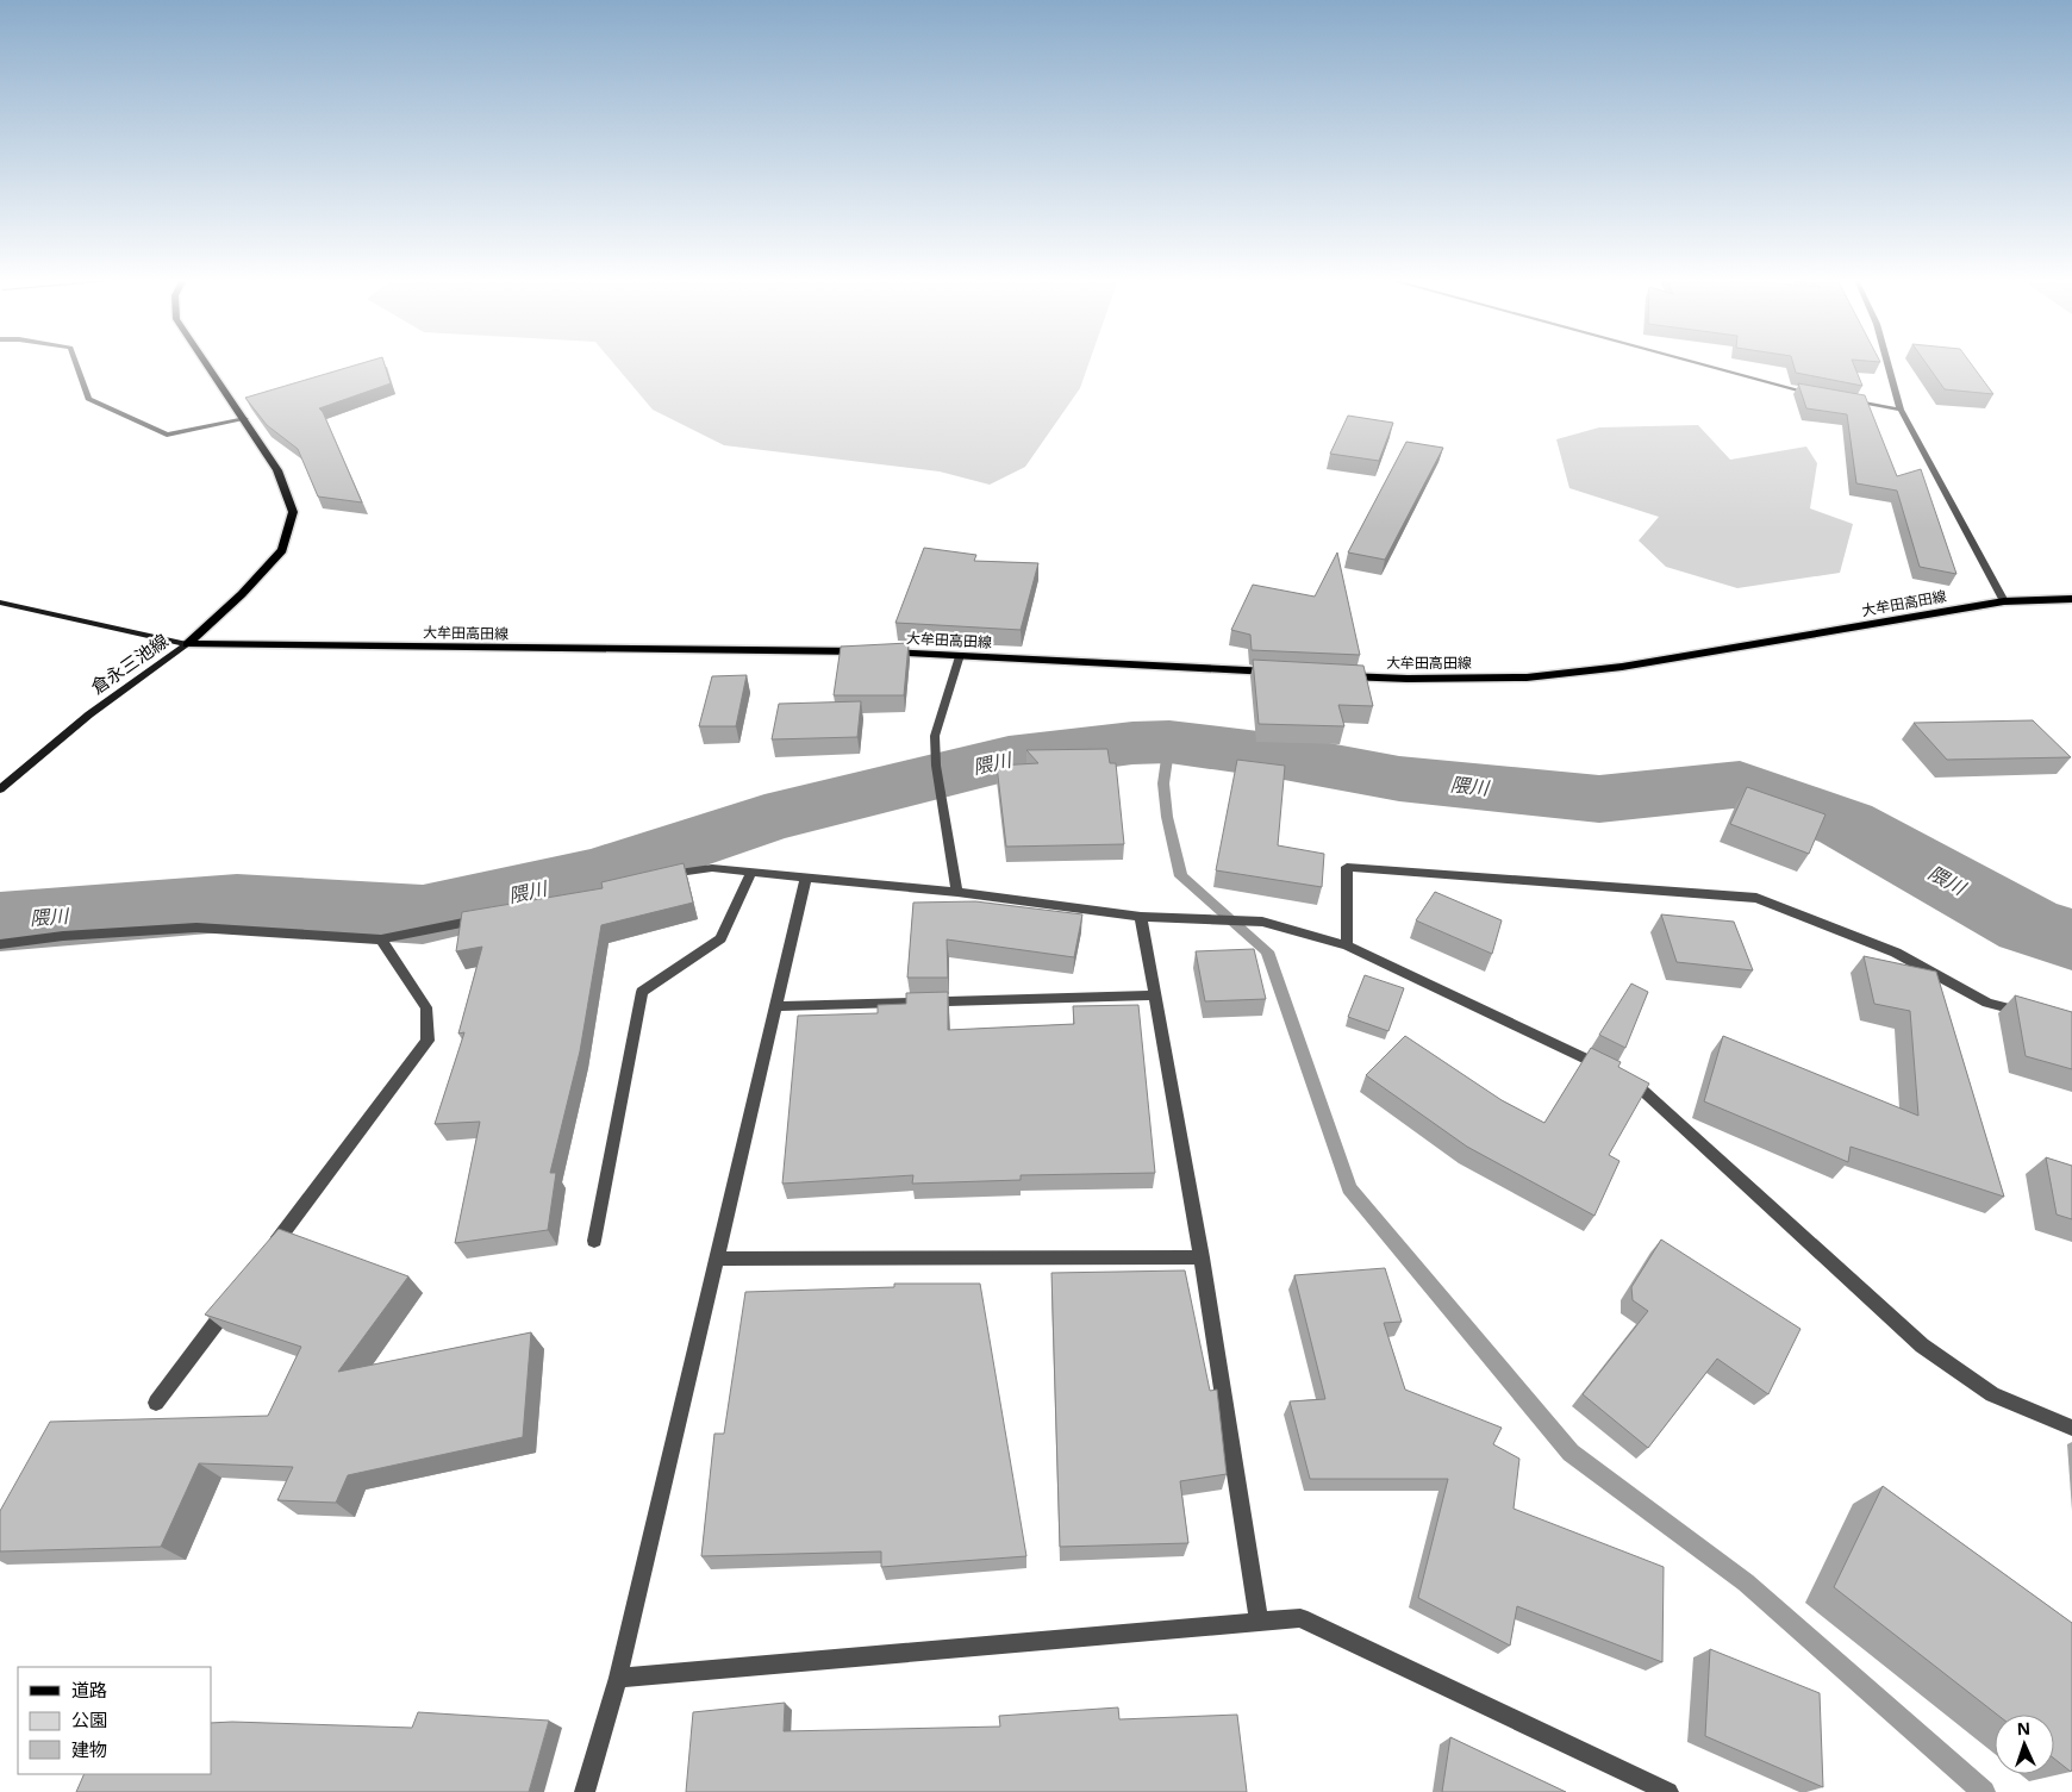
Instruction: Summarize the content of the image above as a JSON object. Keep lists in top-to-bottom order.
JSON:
{
  "streets": {
    "main road": ["大牟田高田線", "倉永三池線"]
  },
  "crossings": [
    ["大牟田高田線", "倉永三池線"]
  ],
  "water": ["隈川"],
  "legend": ["道路", "公園", "建物"],
  "north": "top"
}
